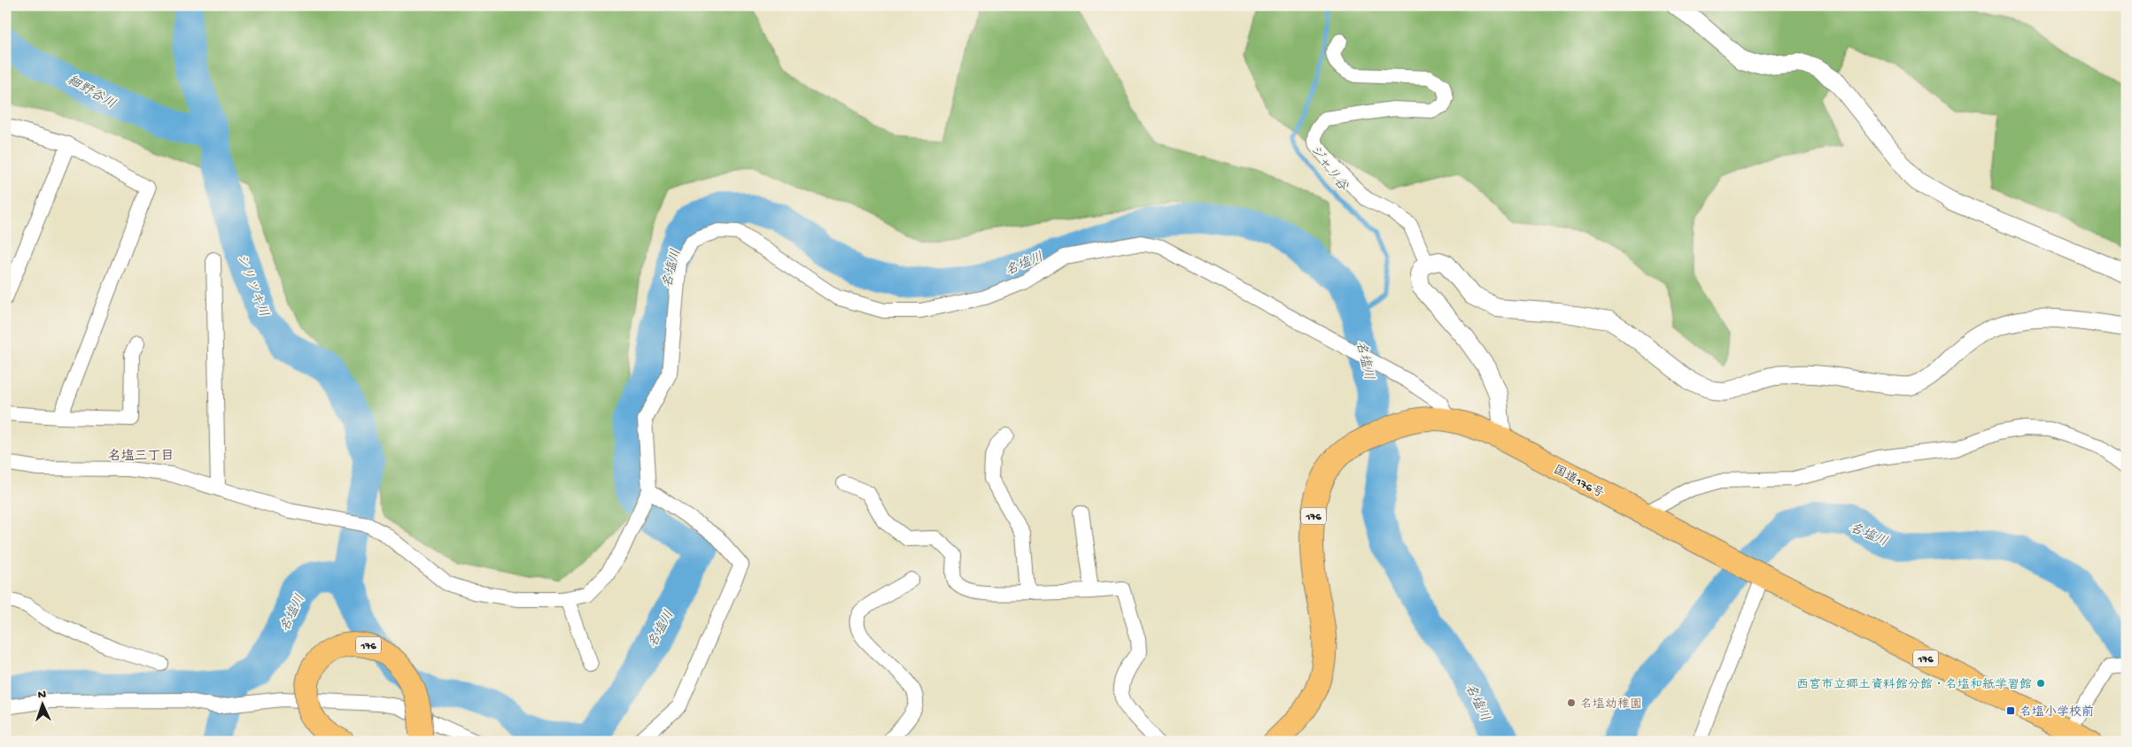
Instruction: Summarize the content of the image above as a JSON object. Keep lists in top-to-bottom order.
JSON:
{
  "streets": {
    "highway": ["国道176号", "176"]
  },
  "districts": ["名塩三丁目"],
  "water": [
    "細野谷川",
    "ジャリ谷",
    "名塩川",
    "シリツキ川"
  ],
  "places": {
    "other": ["西宮市立郷土資料館分館・名塩和紙学習館", "名塩幼稚園"],
    "transit": ["名塩小学校前"]
  },
  "north": "top"
}
